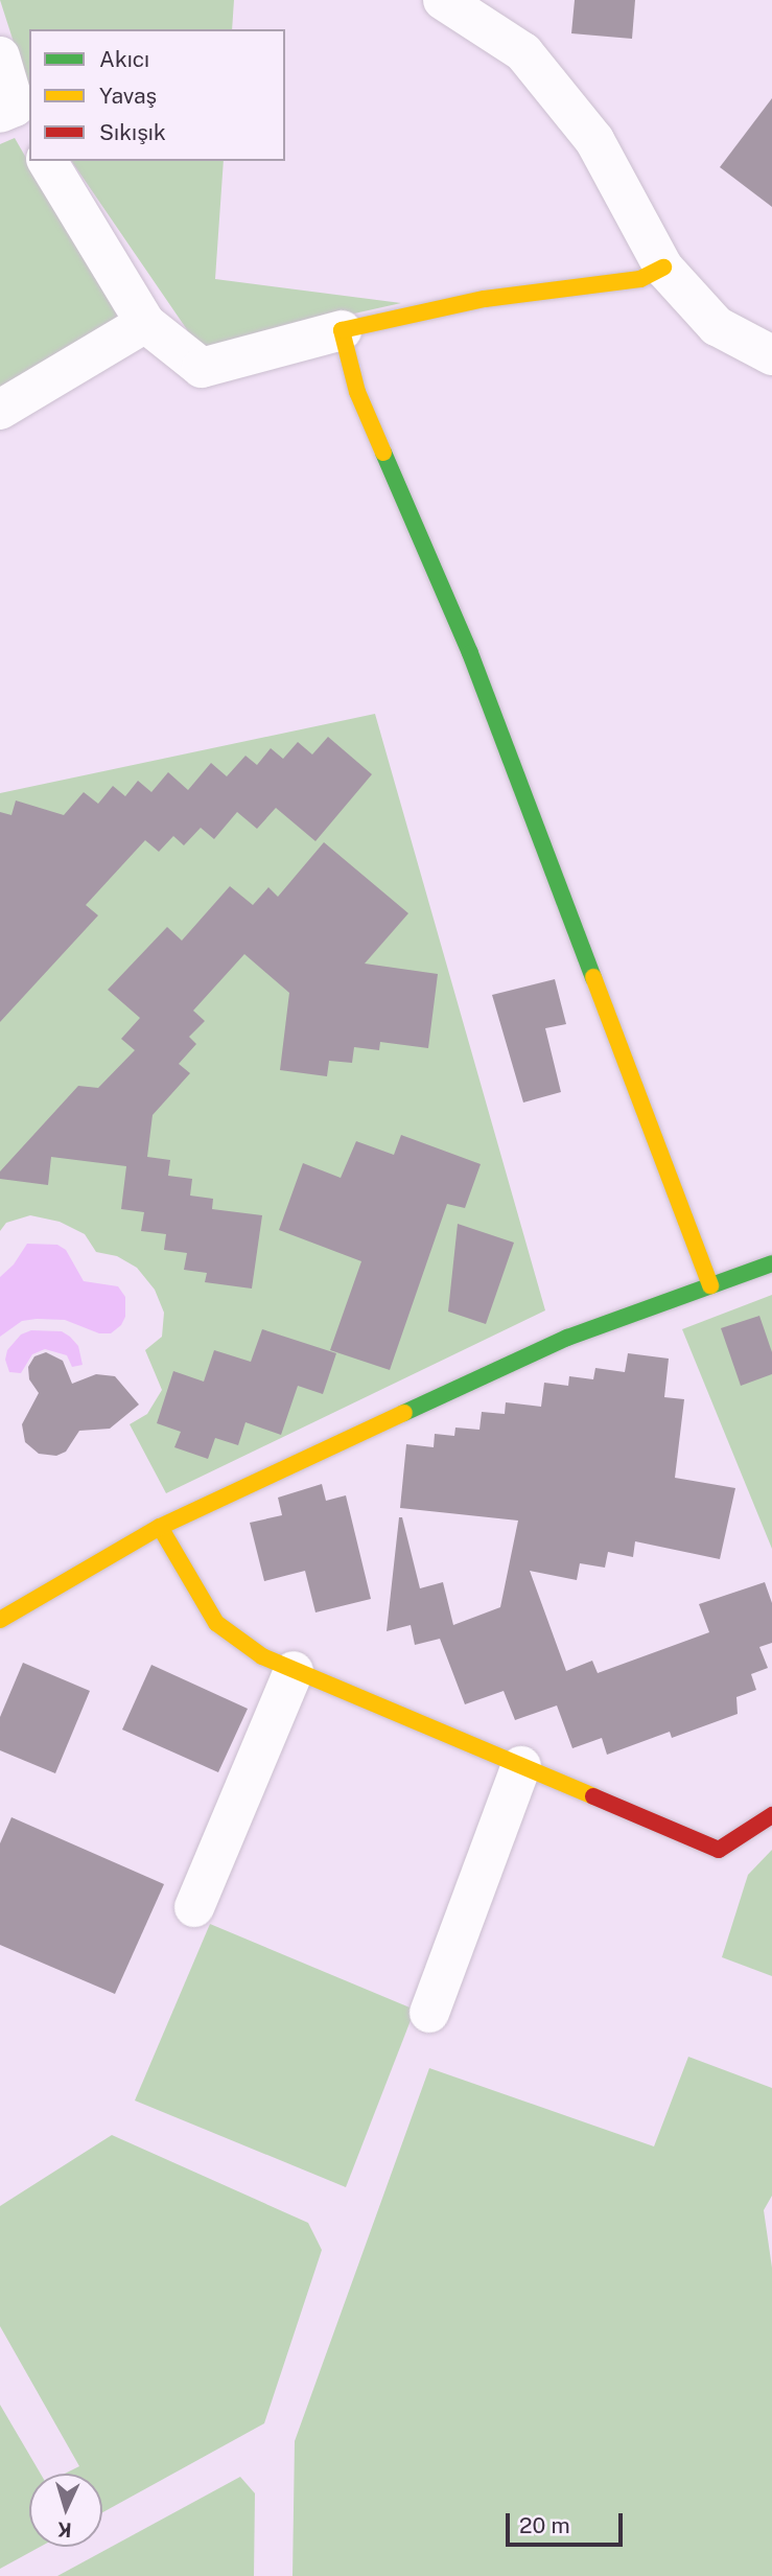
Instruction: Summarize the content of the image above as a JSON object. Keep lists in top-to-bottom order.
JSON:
{
  "legend": ["Akıcı", "Yavaş", "Sıkışık"],
  "scale_bar": "20 m",
  "north": "bottom"
}
